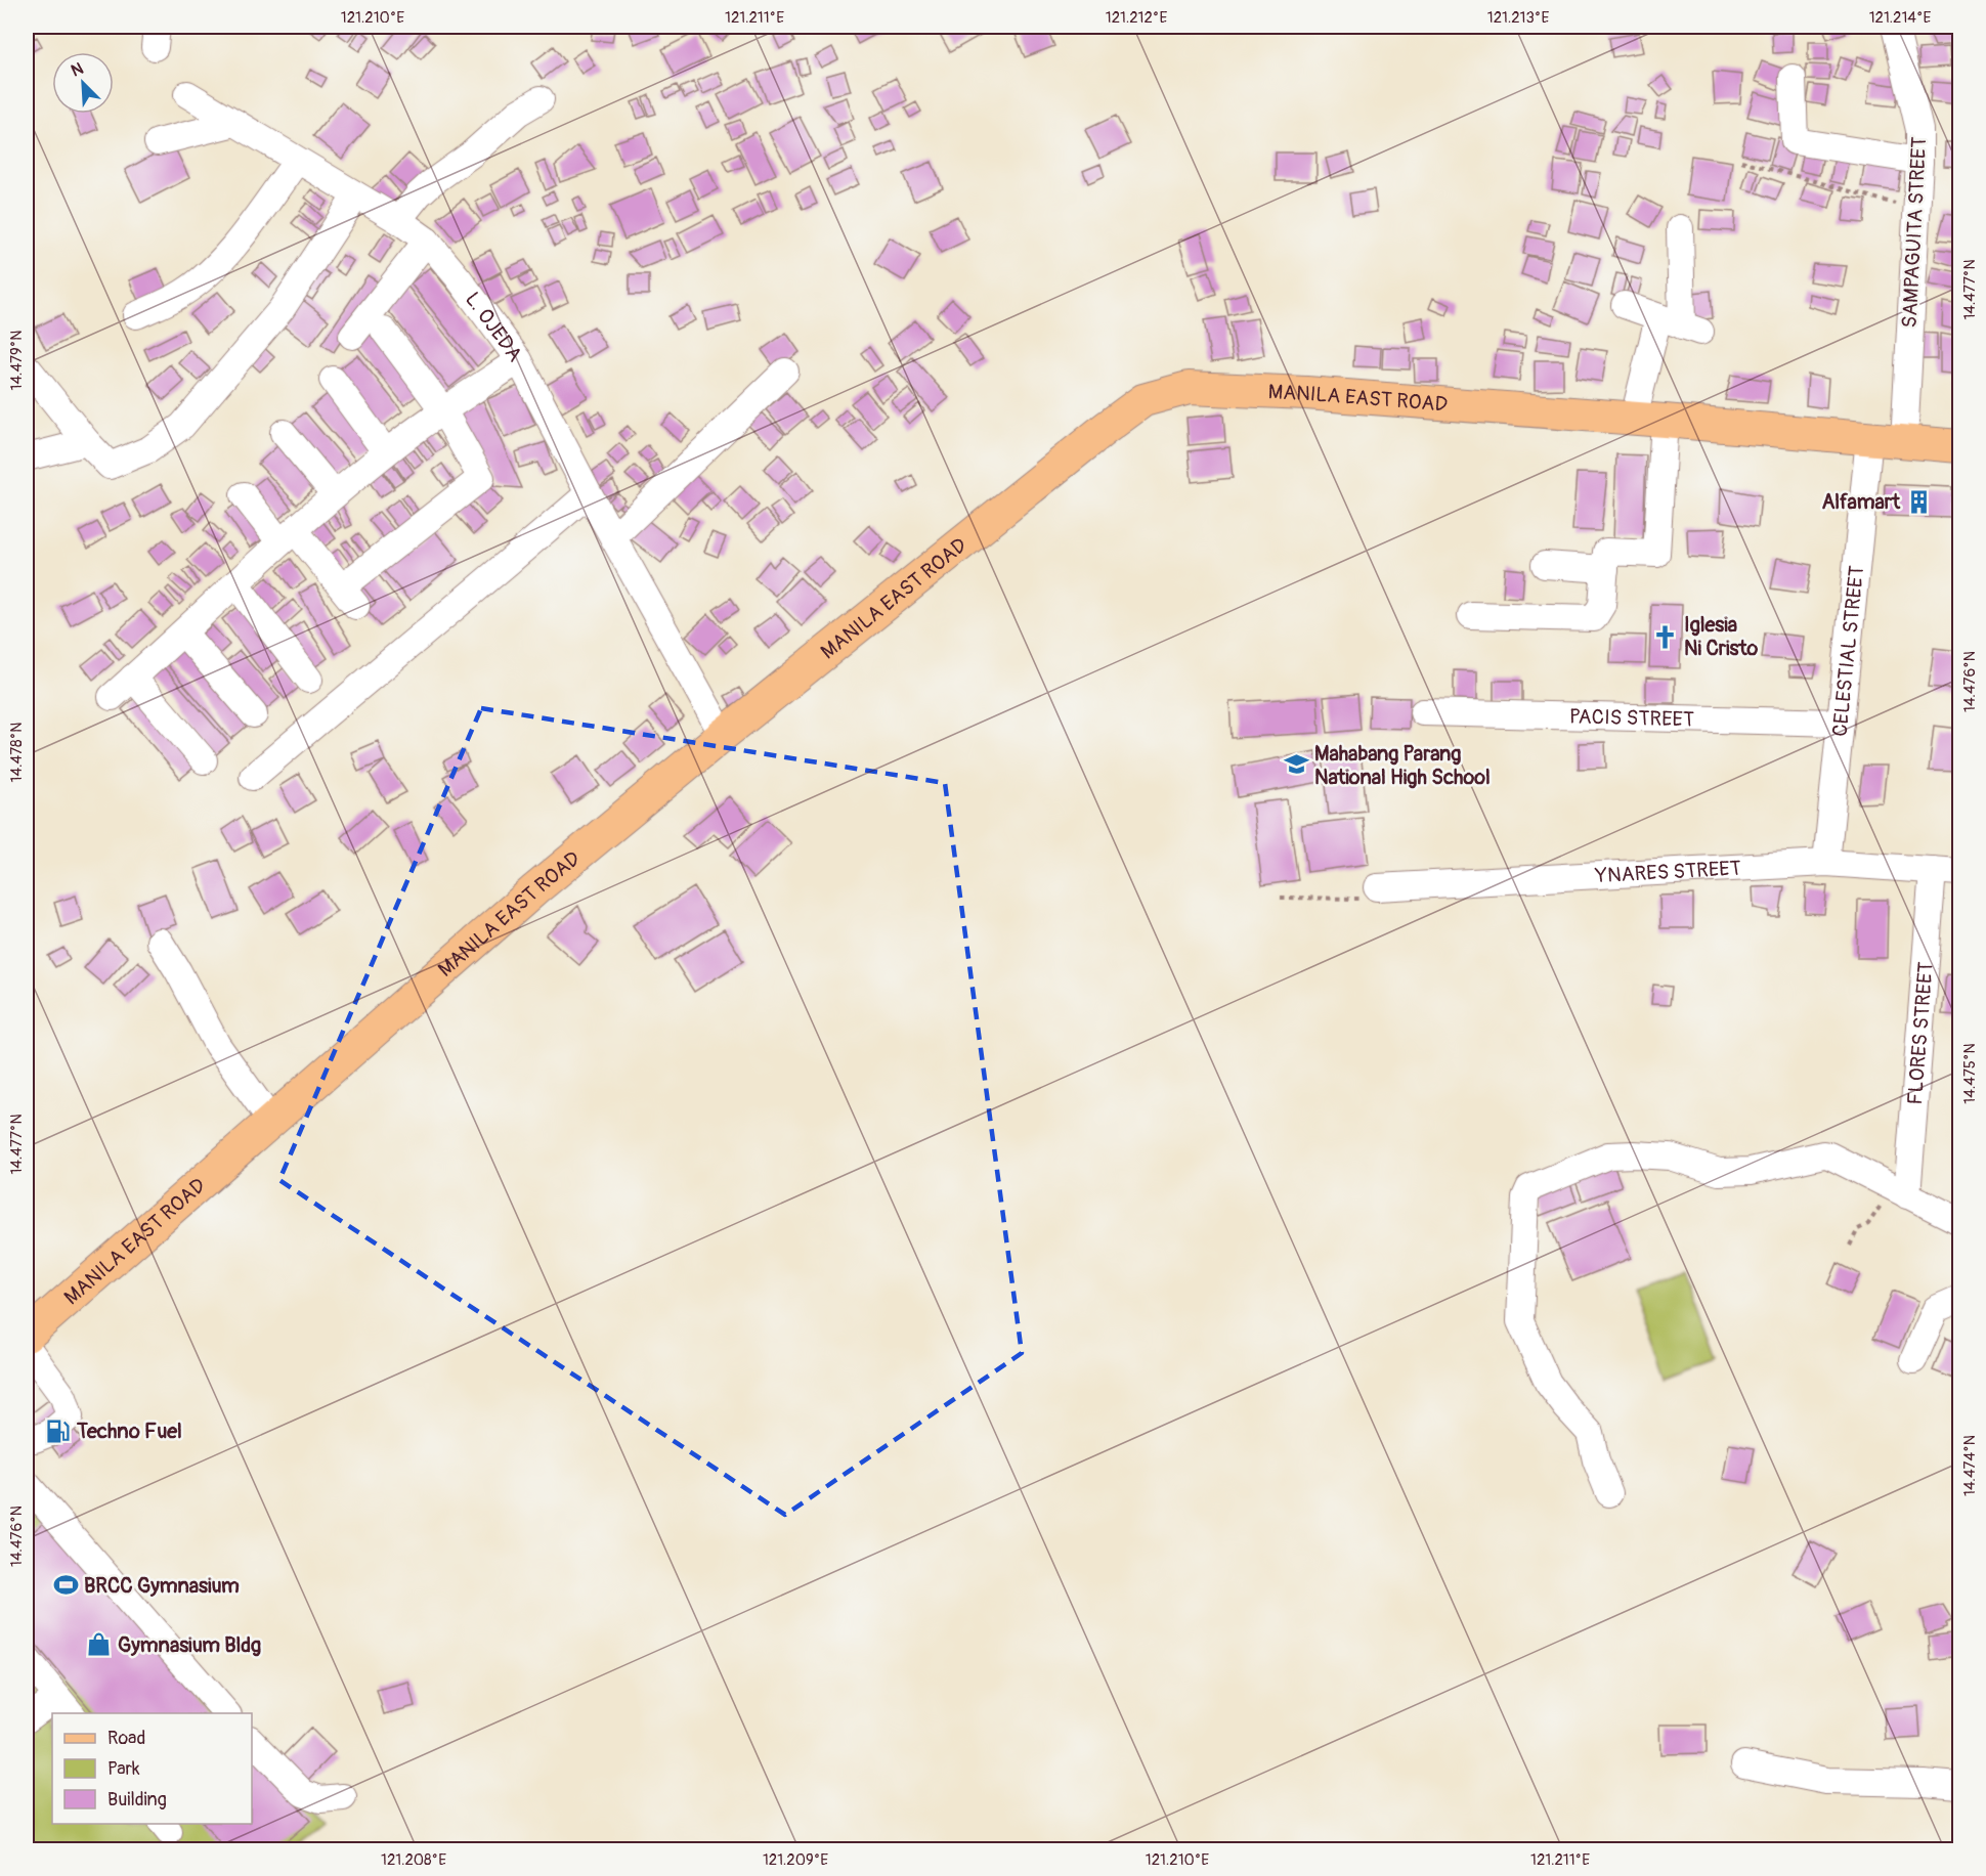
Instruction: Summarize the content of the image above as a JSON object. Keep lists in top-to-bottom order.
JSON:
{
  "streets": {
    "main road": ["MANILA EAST ROAD"],
    "street": [
      "SAMPAGUITA STREET",
      "L. OJEDA",
      "CELESTIAL STREET",
      "PACIS STREET",
      "YNARES STREET",
      "FLORES STREET"
    ]
  },
  "crossings": [
    ["SAMPAGUITA STREET", "MANILA EAST ROAD"],
    ["L. OJEDA", "MANILA EAST ROAD"],
    ["MANILA EAST ROAD", "CELESTIAL STREET"],
    ["CELESTIAL STREET", "PACIS STREET"],
    ["CELESTIAL STREET", "YNARES STREET"],
    ["YNARES STREET", "FLORES STREET"]
  ],
  "places": {
    "building": ["Alfamart"],
    "church": ["Iglesia Ni Cristo"],
    "school or university": ["Mahabang Parang National High School"],
    "fuel station": ["Techno Fuel"],
    "sports": ["BRCC Gymnasium"],
    "shop": ["Gymnasium Bldg"]
  },
  "legend": ["Road", "Park", "Building"],
  "north": "top left",
  "coordinates": [
    "121.210°E",
    "121.211°E",
    "121.212°E",
    "121.213°E",
    "121.214°E",
    "14.477°N",
    "14.479°N",
    "14.476°N",
    "14.478°N",
    "14.475°N",
    "14.474°N",
    "121.208°E",
    "121.209°E"
  ]
}
